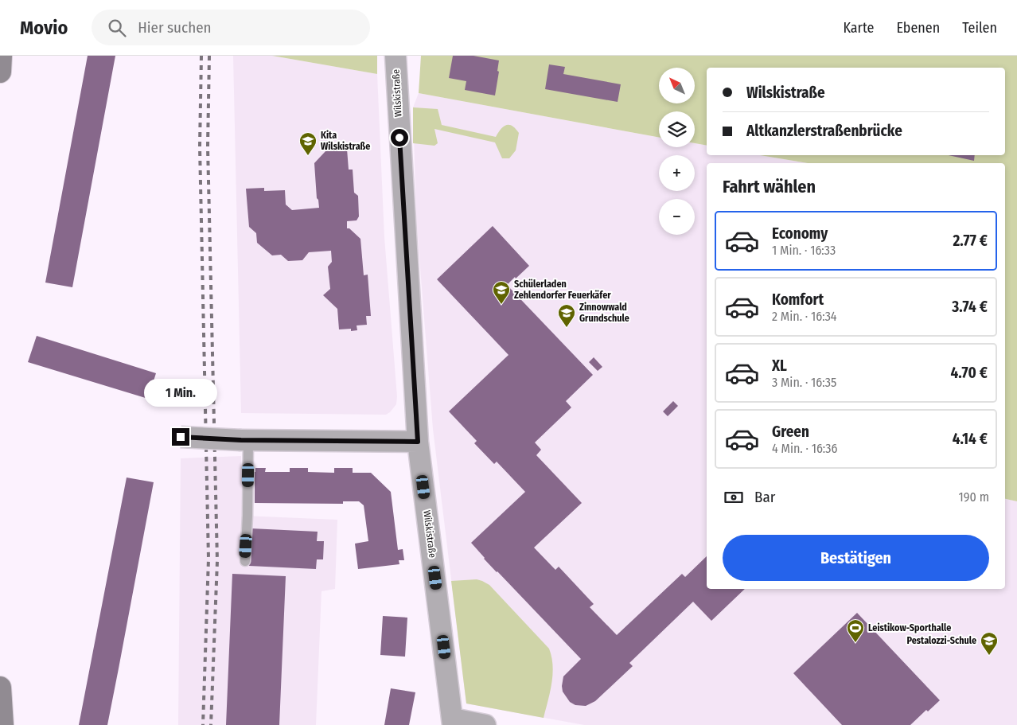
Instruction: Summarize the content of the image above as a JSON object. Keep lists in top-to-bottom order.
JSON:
{
  "streets": {
    "street": ["Wilskistraße"]
  },
  "places": {
    "school or university": [
      "Kita Wilskistraße",
      "Schülerladen Zehlendorfer Feuerkäfer",
      "Zinnowwald Grundschule",
      "Pestalozzi-Schule"
    ],
    "sports": ["Leistikow-Sporthalle"]
  },
  "north": "top left",
  "page": {
    "header": "Movio",
    "search": "Hier suchen",
    "nav": ["Karte", "Ebenen", "Teilen"],
    "map_buttons": ["+", "−"],
    "banner": ["Wilskistraße", "Altkanzlerstraßenbrücke"],
    "heading": "Fahrt wählen",
    "list": [
      {
        "name": "Economy",
        "note": "1 Min. · 16:33",
        "value": "2.77 €"
      },
      {
        "name": "Komfort",
        "note": "2 Min. · 16:34",
        "value": "3.74 €"
      },
      {
        "name": "XL",
        "note": "3 Min. · 16:35",
        "value": "4.70 €"
      },
      {
        "name": "Green",
        "note": "4 Min. · 16:36",
        "value": "4.14 €"
      }
    ],
    "bubble": "1 Min.",
    "pay": ["Bar", "190 m"],
    "buttons": "Bestätigen"
  }
}
